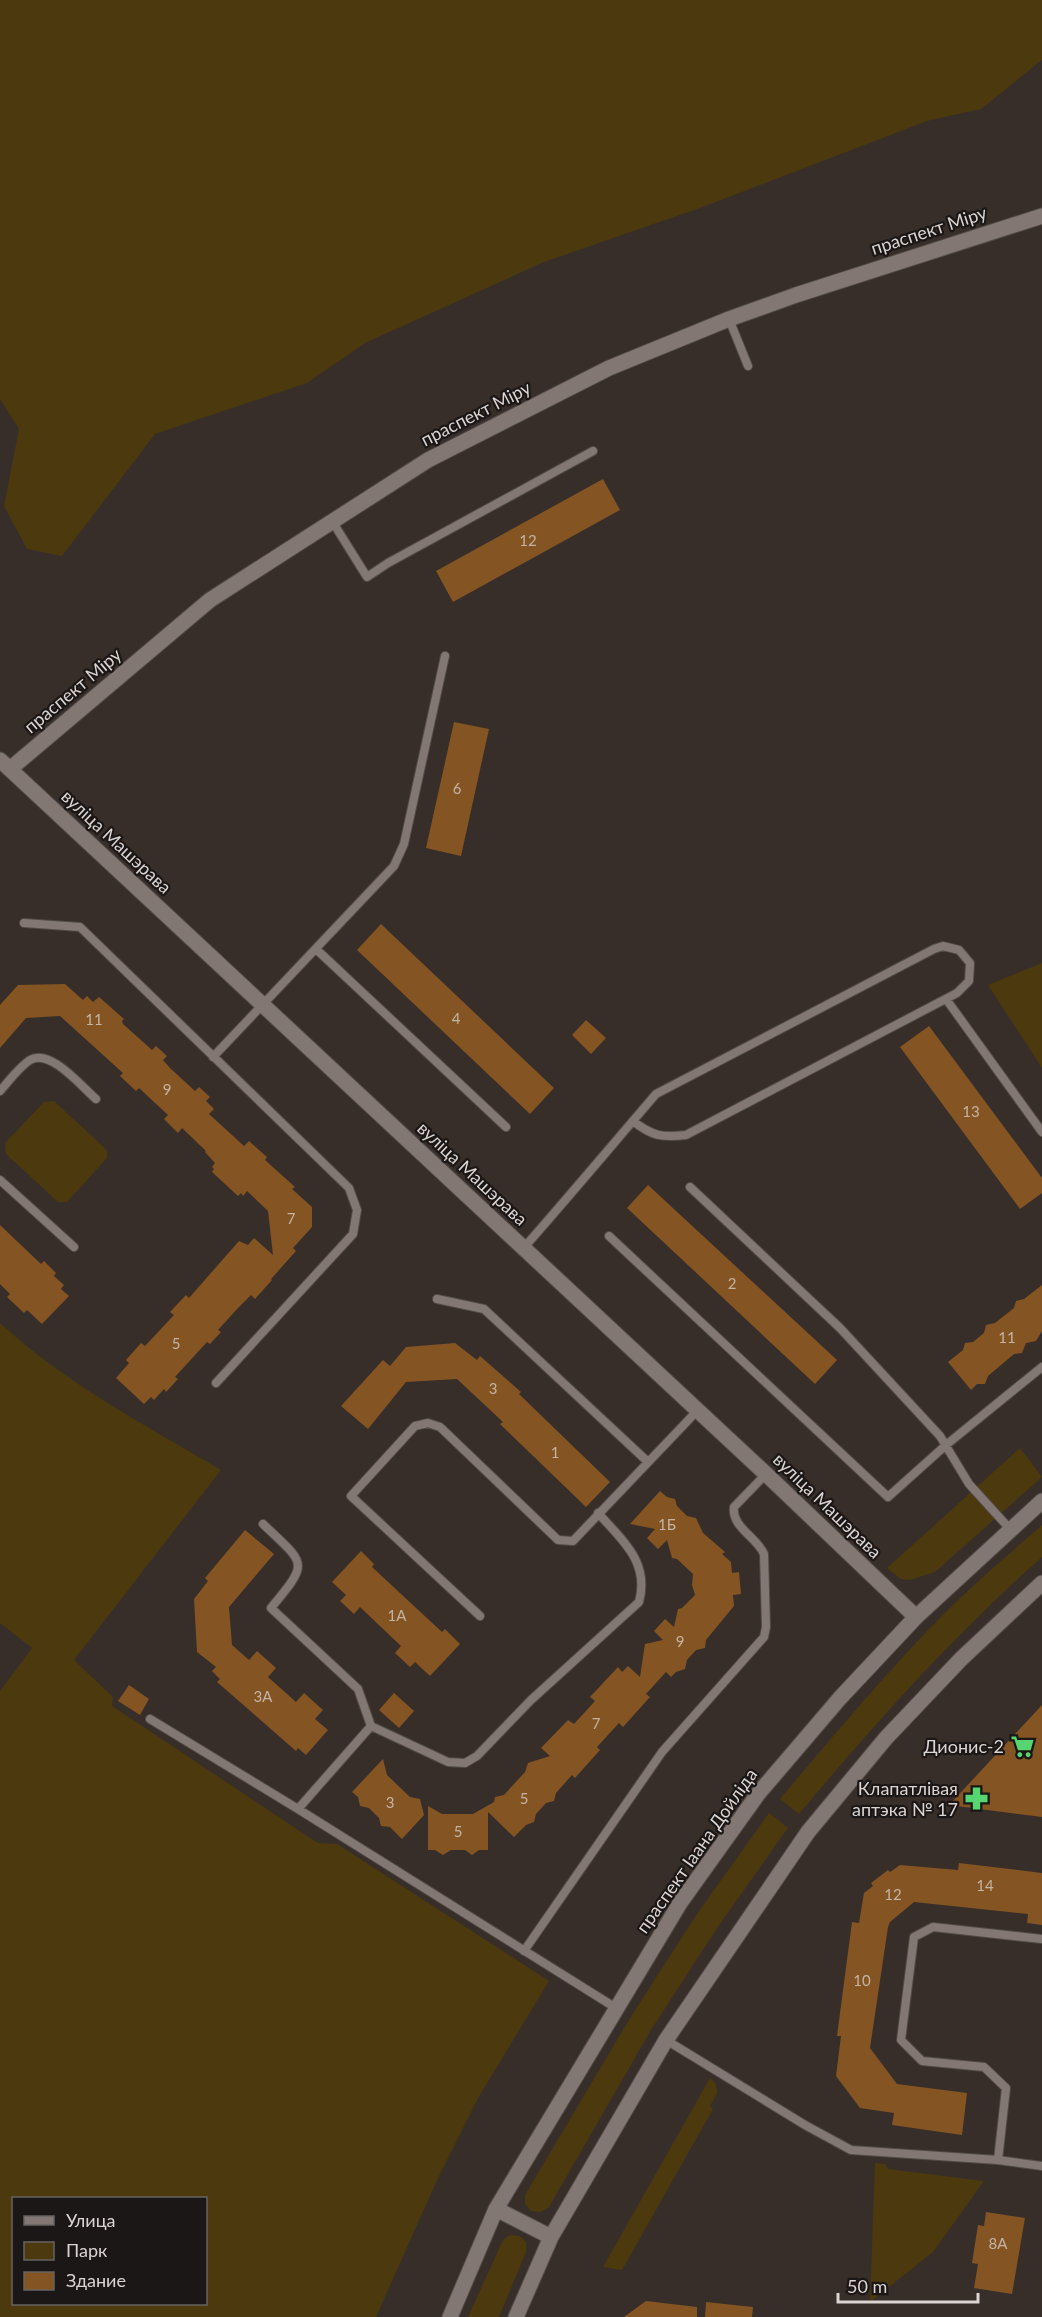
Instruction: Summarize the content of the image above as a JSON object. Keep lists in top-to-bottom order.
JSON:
{
  "streets": {
    "street": ["праспект Міру", "вуліца Машэрава", "праспект Іаана Дойліда"]
  },
  "crossings": [
    ["праспект Міру", "вуліца Машэрава"],
    ["вуліца Машэрава", "праспект Іаана Дойліда"]
  ],
  "places": {
    "supermarket": ["Дионис-2"],
    "pharmacy": ["Клапатлівая аптэка № 17"]
  },
  "house_numbers": [
    "12",
    "6",
    "4",
    "11",
    "9",
    "13",
    "7",
    "2",
    "11",
    "5",
    "3",
    "1",
    "1Б",
    "1А",
    "9",
    "3А",
    "7",
    "5",
    "3",
    "5",
    "14",
    "12",
    "10",
    "8А"
  ],
  "legend": ["Улица", "Парк", "Здание"],
  "scale_bar": "50 m"
}
